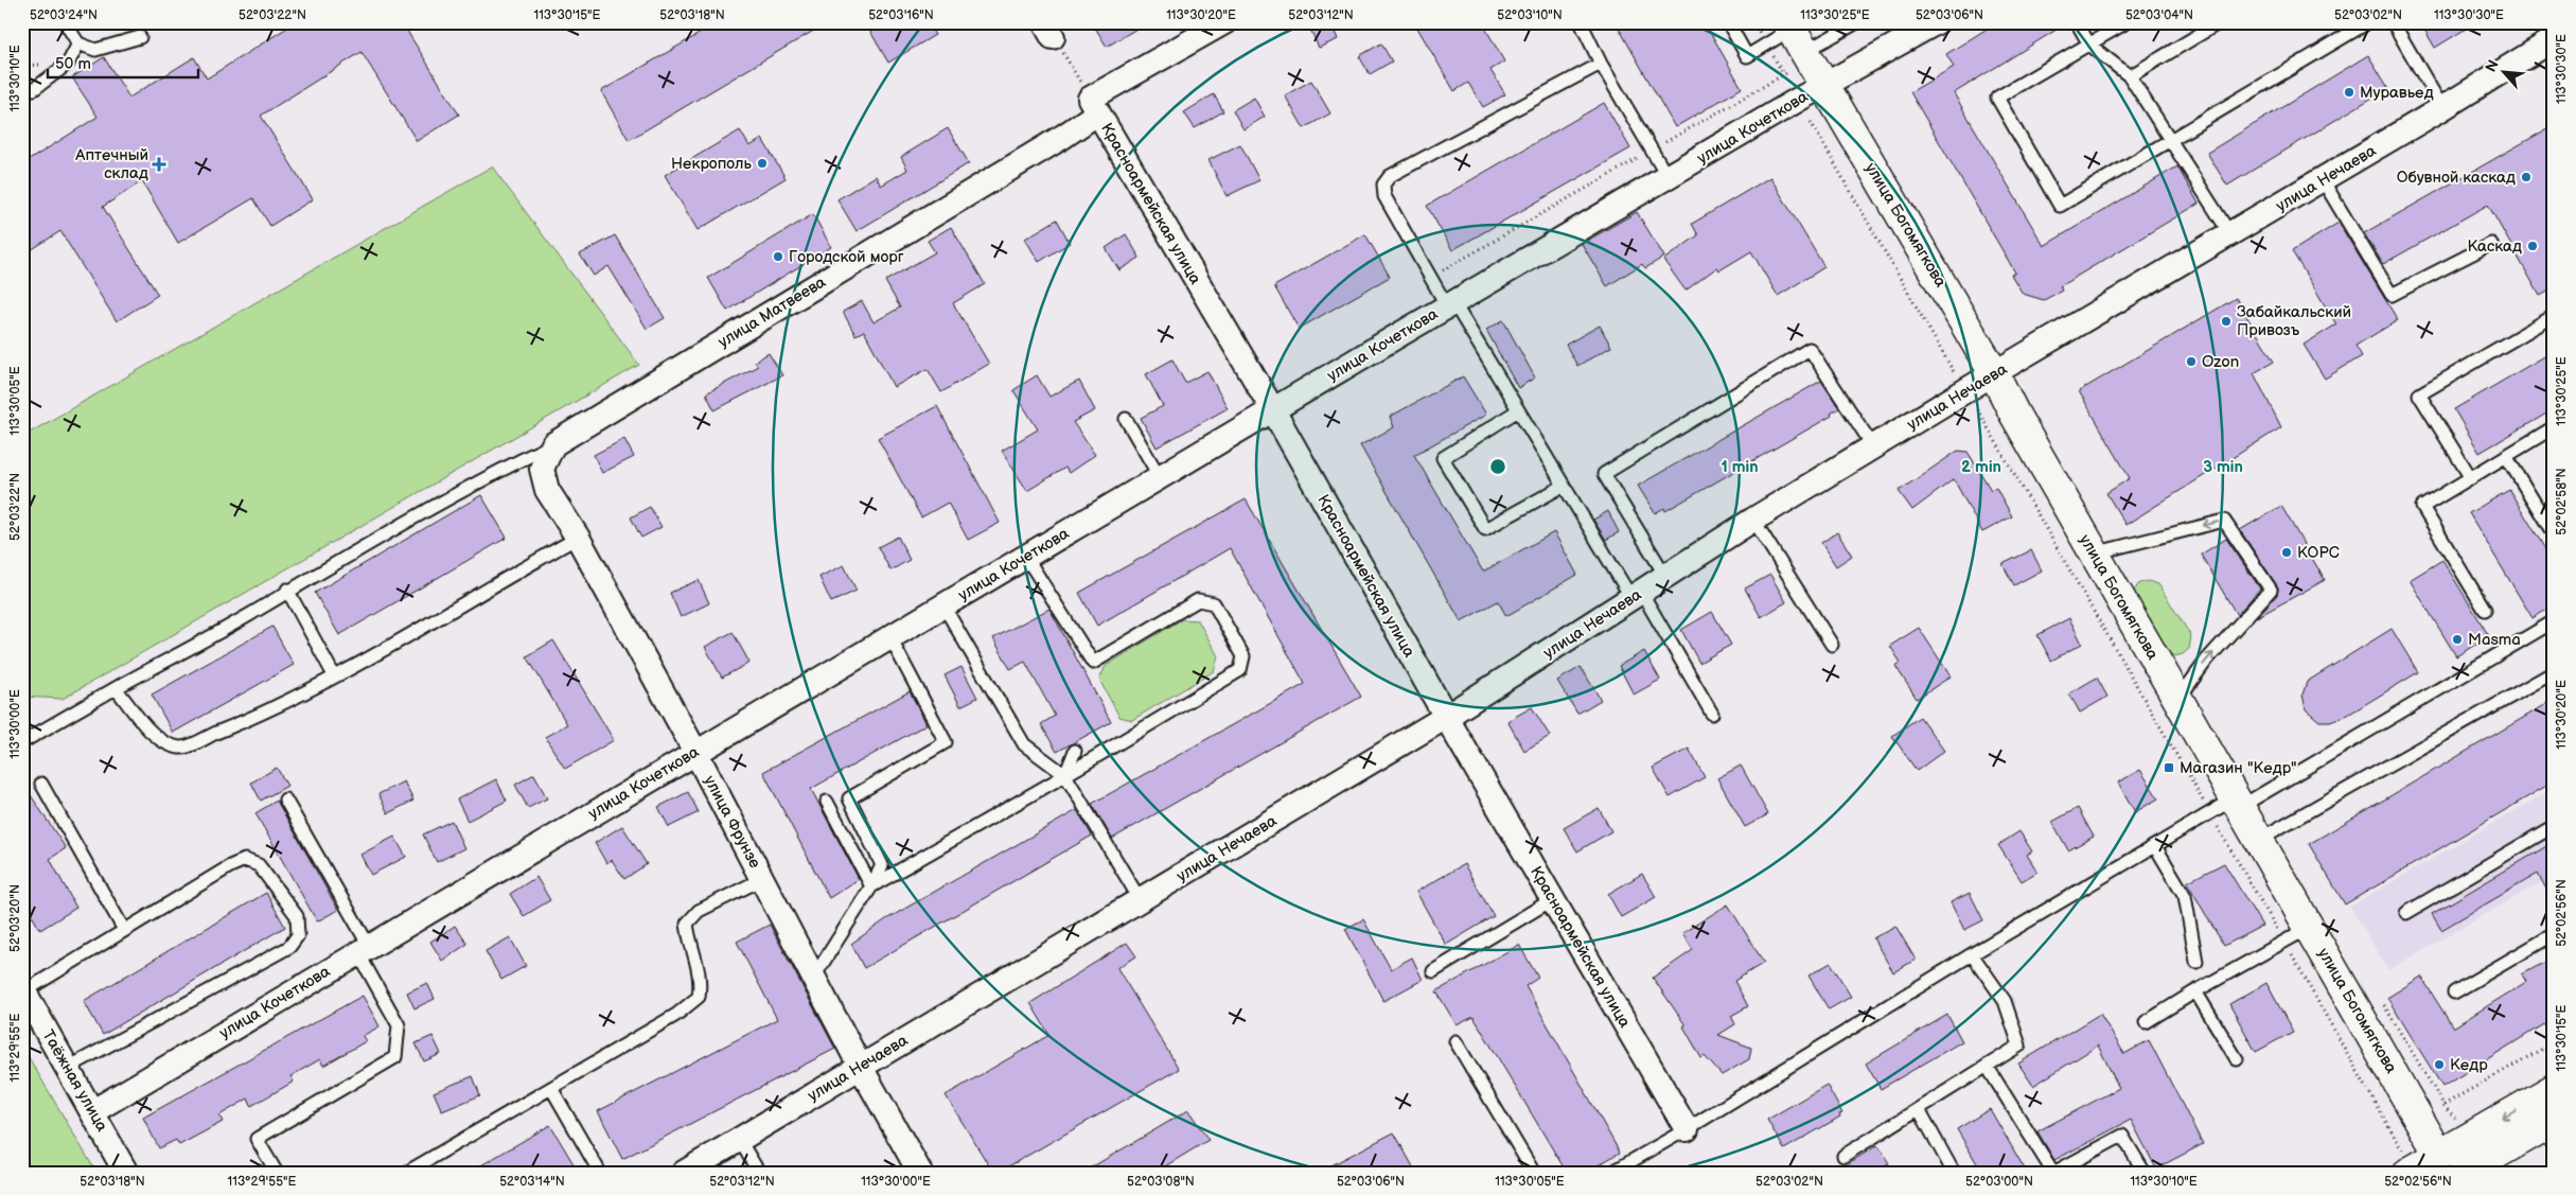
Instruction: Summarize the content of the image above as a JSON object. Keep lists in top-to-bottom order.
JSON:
{
  "streets": {
    "street": [
      "улица Кочеткова",
      "улица Нечаева",
      "Красноармейская улица",
      "улица Богомягкова",
      "улица Матвеева",
      "улица Фрунзе",
      "Таёжная улица"
    ]
  },
  "crossings": [
    ["улица Кочеткова", "Красноармейская улица"],
    ["улица Кочеткова", "улица Богомягкова"],
    ["улица Кочеткова", "улица Фрунзе"],
    ["улица Кочеткова", "Таёжная улица"],
    ["улица Нечаева", "Красноармейская улица"],
    ["улица Нечаева", "улица Богомягкова"],
    ["улица Нечаева", "улица Фрунзе"],
    ["Красноармейская улица", "улица Матвеева"],
    ["улица Матвеева", "улица Фрунзе"]
  ],
  "places": {
    "other": [
      "Муравьед",
      "Некрополь",
      "Обувной каскад",
      "Каскад",
      "Городской морг",
      "Забайкальский Привозъ",
      "Ozon",
      "КОРС",
      "Masma",
      "Кедр"
    ],
    "health": ["Аптечный склад"],
    "transit": ["Магазин \"Кедр\""]
  },
  "scale_bar": "50 m",
  "north": "top left",
  "coordinates": [
    "52°03'24\"N",
    "52°03'22\"N",
    "113°30'15\"E",
    "52°03'18\"N",
    "52°03'16\"N",
    "113°30'20\"E",
    "52°03'12\"N",
    "52°03'10\"N",
    "113°30'25\"E",
    "52°03'06\"N",
    "52°03'04\"N",
    "52°03'02\"N",
    "113°30'30\"E",
    "113°30'10\"E",
    "113°30'05\"E",
    "52°02'58\"N",
    "113°30'00\"E",
    "52°02'56\"N",
    "52°03'20\"N",
    "113°29'55\"E",
    "52°03'14\"N",
    "52°03'08\"N",
    "52°03'00\"N"
  ],
  "rings": ["1 min", "2 min", "3 min"]
}
